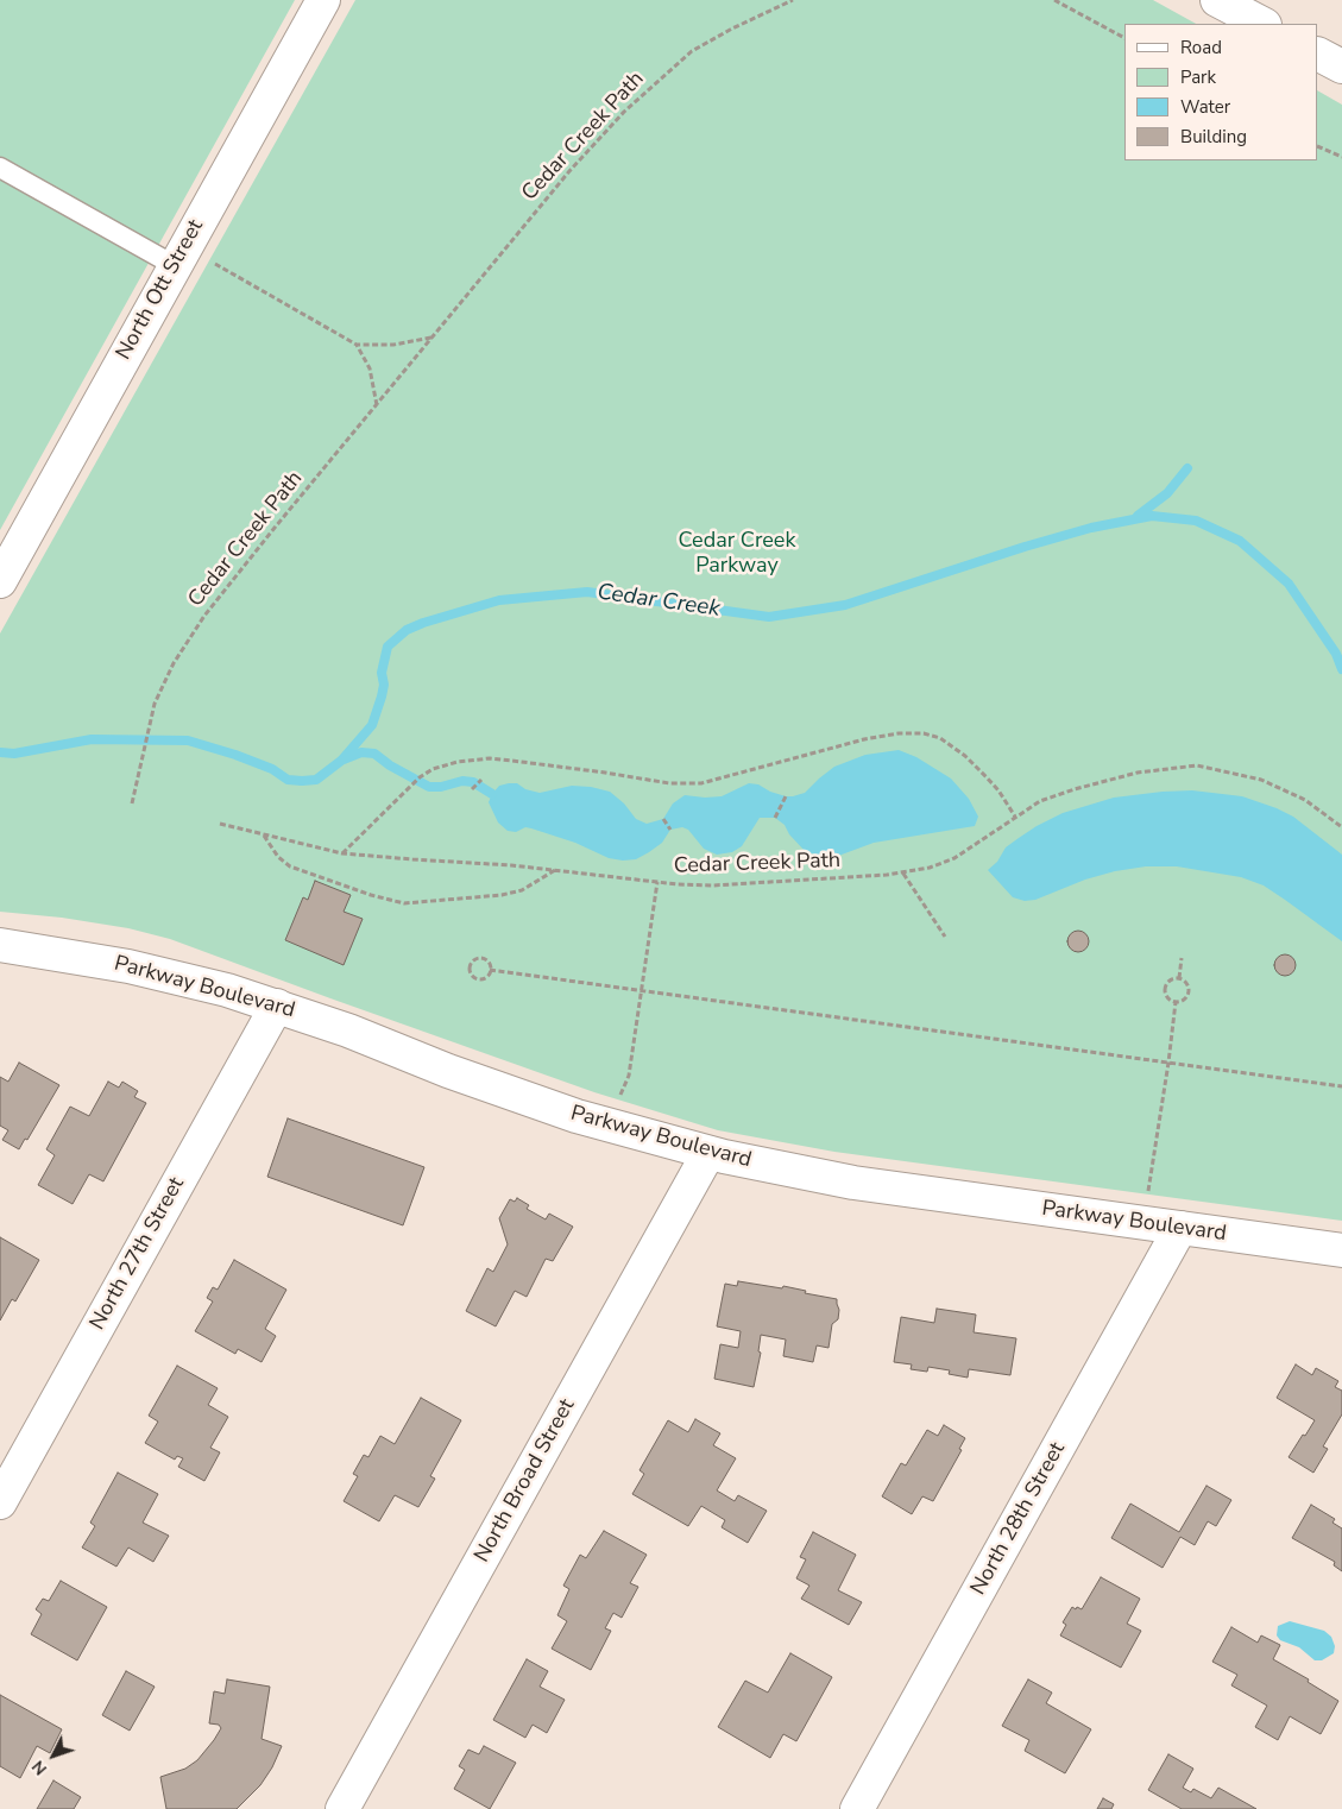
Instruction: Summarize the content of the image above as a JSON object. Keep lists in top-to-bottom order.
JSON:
{
  "streets": {
    "street": [
      "North Ott Street",
      "Parkway Boulevard",
      "North 27th Street",
      "North Broad Street",
      "North 28th Street"
    ],
    "path": ["Cedar Creek Path"]
  },
  "crossings": [
    ["Parkway Boulevard", "North 27th Street"],
    ["Parkway Boulevard", "North Broad Street"],
    ["Parkway Boulevard", "North 28th Street"]
  ],
  "water": ["Cedar Creek"],
  "parks": ["Cedar Creek Parkway"],
  "legend": [
    "Road",
    "Park",
    "Water",
    "Building"
  ],
  "north": "bottom left"
}
